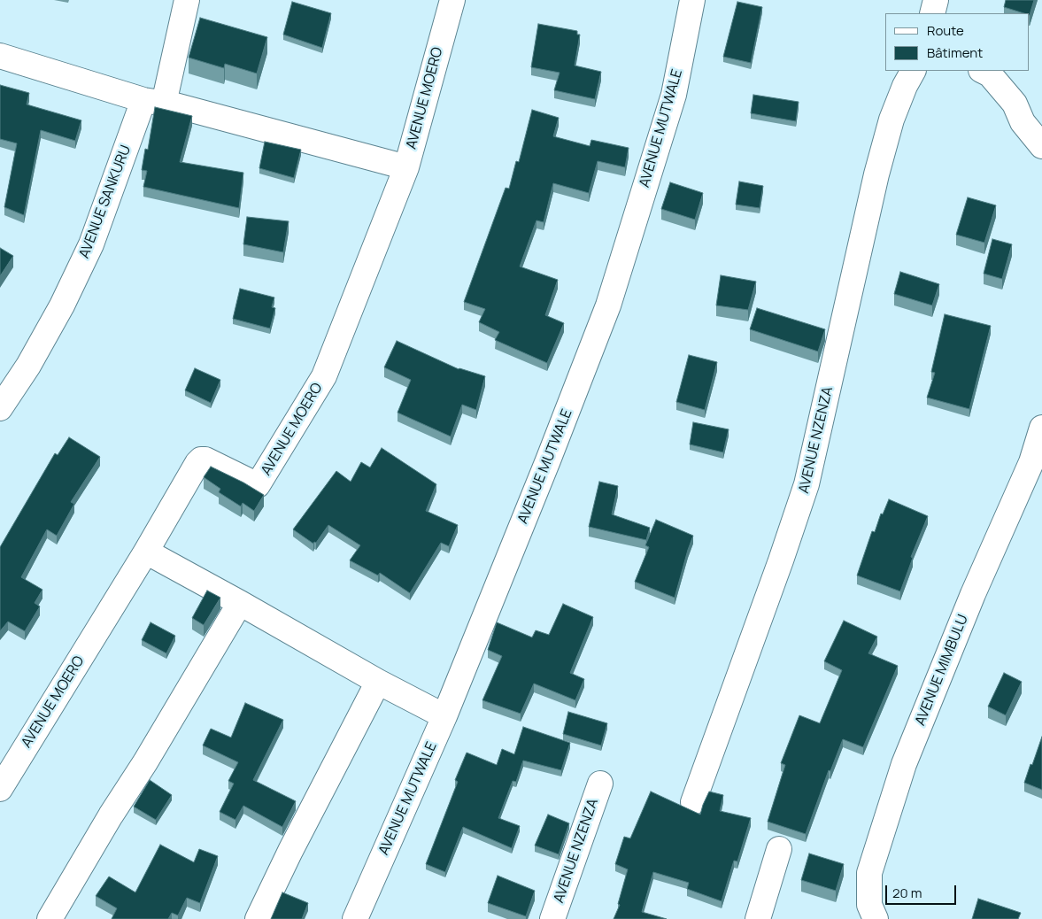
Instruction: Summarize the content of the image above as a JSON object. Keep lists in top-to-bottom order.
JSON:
{
  "streets": {
    "street": [
      "AVENUE MOERO",
      "AVENUE MUTWALE",
      "AVENUE SANKURU",
      "AVENUE NZENZA",
      "AVENUE MIMBULU"
    ]
  },
  "legend": ["Route", "Bâtiment"],
  "scale_bar": "20 m"
}
